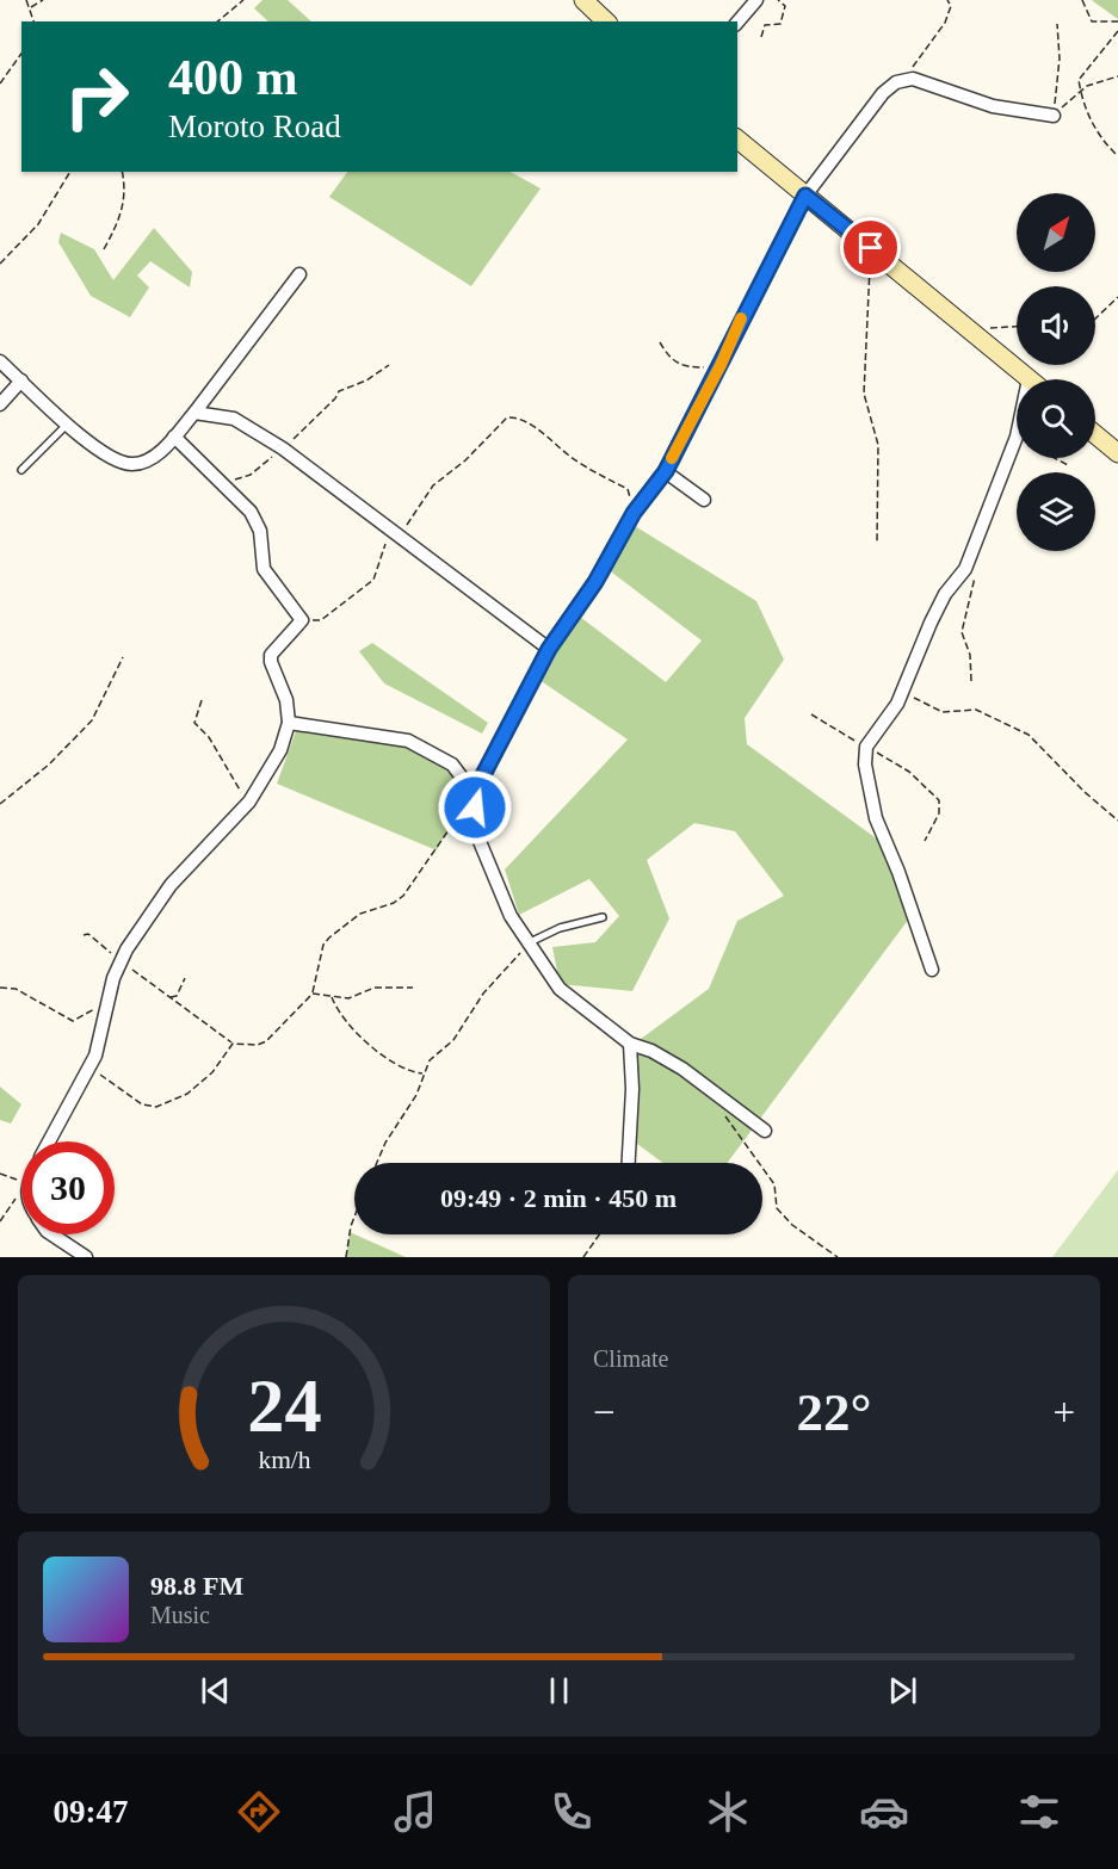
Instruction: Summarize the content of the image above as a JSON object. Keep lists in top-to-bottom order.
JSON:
{
  "north": "top right",
  "page": {
    "turn": ["400 m", "Moroto Road"],
    "limit": "30",
    "trip": "09:49 · 2 min · 450 m",
    "tile": "Climate",
    "heat": ["−", "22°", "+"],
    "song": ["98.8 FM", "Music"],
    "tabs": "09:47",
    "gauge": ["24", "km/h"]
  }
}
